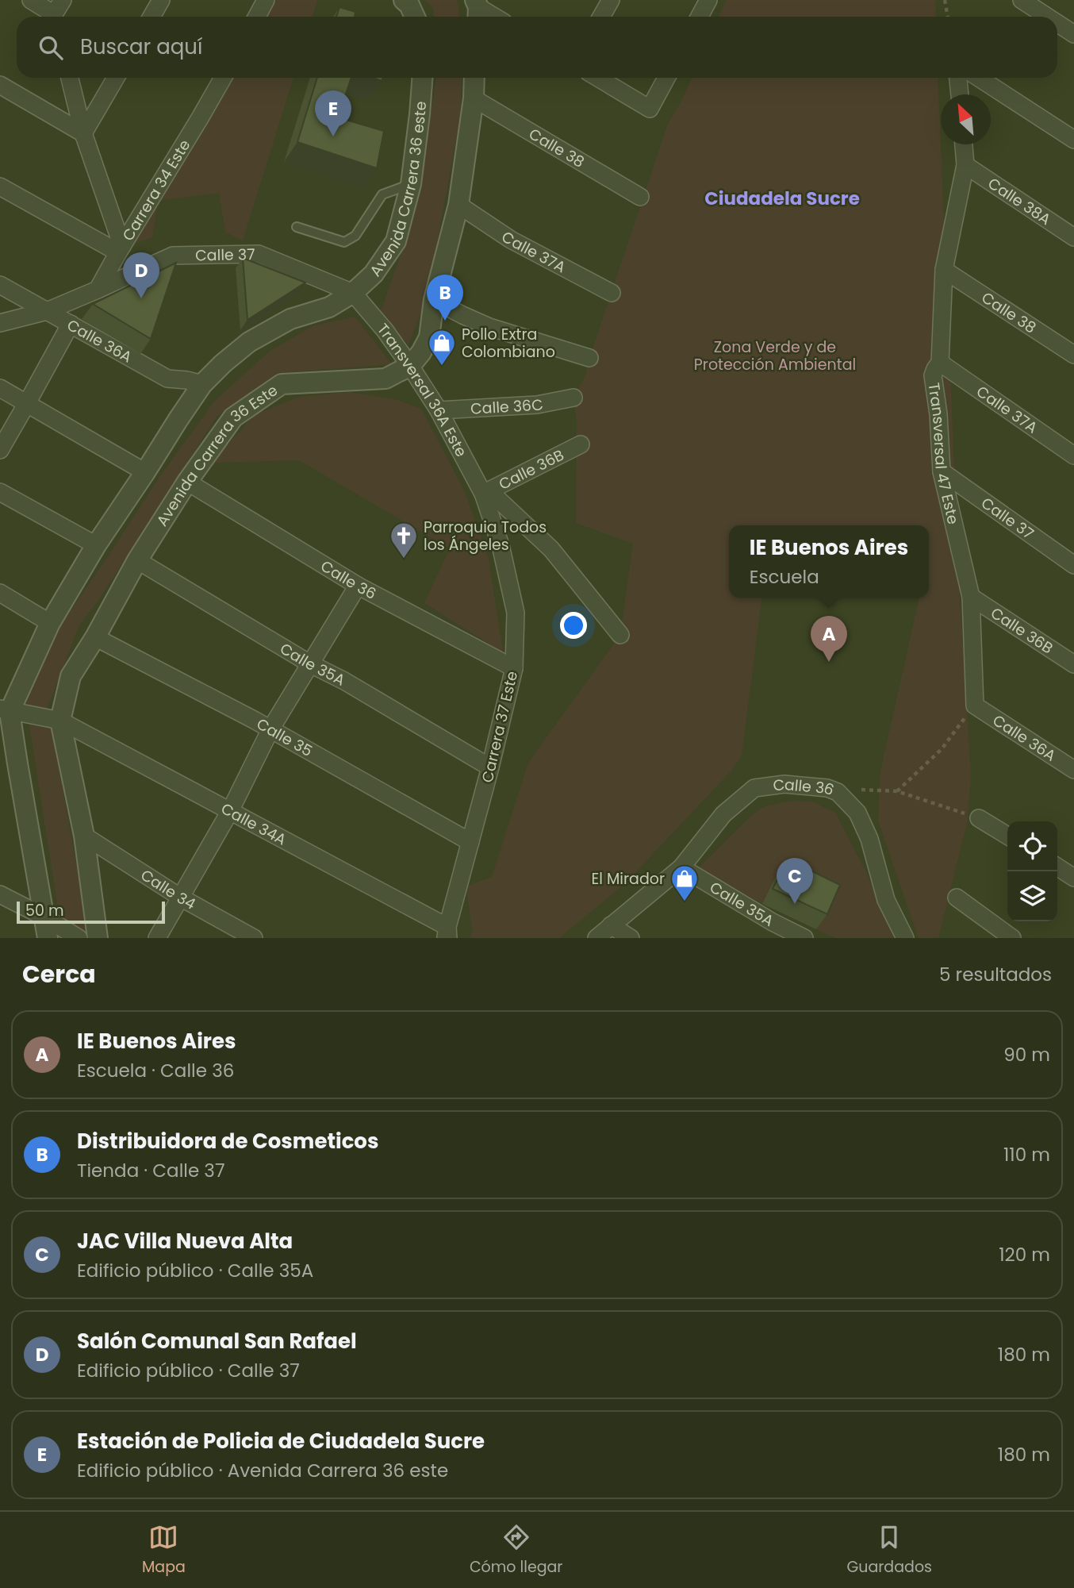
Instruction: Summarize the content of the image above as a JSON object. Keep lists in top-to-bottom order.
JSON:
{
  "streets": {
    "street": [
      "Calle 38",
      "Avenida Carrera 36 este",
      "Carrera 34 Este",
      "Calle 38A",
      "Calle 37A",
      "Calle 37",
      "Calle 36A",
      "Transversal 36A Este",
      "Calle 36C",
      "Transversal 47 Este",
      "Avenida Carrera 36 Este",
      "Calle 36B",
      "Calle 36",
      "Calle 35A",
      "Carrera 37 Este",
      "Calle 35",
      "Calle 34A",
      "Calle 34"
    ]
  },
  "crossings": [
    ["Calle 38", "Transversal 47 Este"],
    ["Calle 38", "Avenida Carrera 36 Este"],
    ["Avenida Carrera 36 este", "Calle 37"],
    ["Avenida Carrera 36 este", "Transversal 36A Este"],
    ["Carrera 34 Este", "Calle 37"],
    ["Calle 38A", "Transversal 47 Este"],
    ["Calle 37A", "Transversal 47 Este"],
    ["Calle 37A", "Avenida Carrera 36 Este"],
    ["Calle 37", "Transversal 36A Este"],
    ["Calle 37", "Transversal 47 Este"],
    ["Calle 36A", "Transversal 47 Este"],
    ["Transversal 36A Este", "Calle 36C"],
    ["Transversal 36A Este", "Avenida Carrera 36 Este"],
    ["Transversal 36A Este", "Calle 36B"],
    ["Transversal 36A Este", "Carrera 37 Este"],
    ["Transversal 47 Este", "Calle 36B"],
    ["Avenida Carrera 36 Este", "Calle 36"],
    ["Avenida Carrera 36 Este", "Calle 35A"],
    ["Avenida Carrera 36 Este", "Calle 35"],
    ["Avenida Carrera 36 Este", "Calle 34A"],
    ["Avenida Carrera 36 Este", "Calle 34"],
    ["Calle 36B", "Carrera 37 Este"],
    ["Calle 36", "Calle 35A"],
    ["Calle 36", "Carrera 37 Este"],
    ["Calle 35A", "Carrera 37 Este"],
    ["Carrera 37 Este", "Calle 35"],
    ["Carrera 37 Este", "Calle 34A"]
  ],
  "districts": ["Ciudadela Sucre"],
  "parks": ["Zona Verde y de Protección Ambiental"],
  "places": {
    "shop": ["Pollo Extra Colombiano", "El Mirador"],
    "church": ["Parroquia Todos los Ángeles"]
  },
  "scale_bar": "50 m",
  "north": "top left",
  "page": {
    "search": "Buscar aquí",
    "pins": [
      "E",
      "D",
      "B",
      "A",
      "C"
    ],
    "popup": ["IE Buenos Aires", "Escuela"],
    "scale": "50 m",
    "heading": ["Cerca", "5 resultados"],
    "list": [
      {
        "mark": "A",
        "name": "IE Buenos Aires",
        "note": "Escuela · Calle 36",
        "value": "90 m"
      },
      {
        "mark": "B",
        "name": "Distribuidora de Cosmeticos",
        "note": "Tienda · Calle 37",
        "value": "110 m"
      },
      {
        "mark": "C",
        "name": "JAC Villa Nueva Alta",
        "note": "Edificio público · Calle 35A",
        "value": "120 m"
      },
      {
        "mark": "D",
        "name": "Salón Comunal San Rafael",
        "note": "Edificio público · Calle 37",
        "value": "180 m"
      },
      {
        "mark": "E",
        "name": "Estación de Policia de Ciudadela Sucre",
        "note": "Edificio público · Avenida Carrera 36 este",
        "value": "180 m"
      }
    ],
    "nav": ["Mapa", "Cómo llegar", "Guardados"]
  }
}
